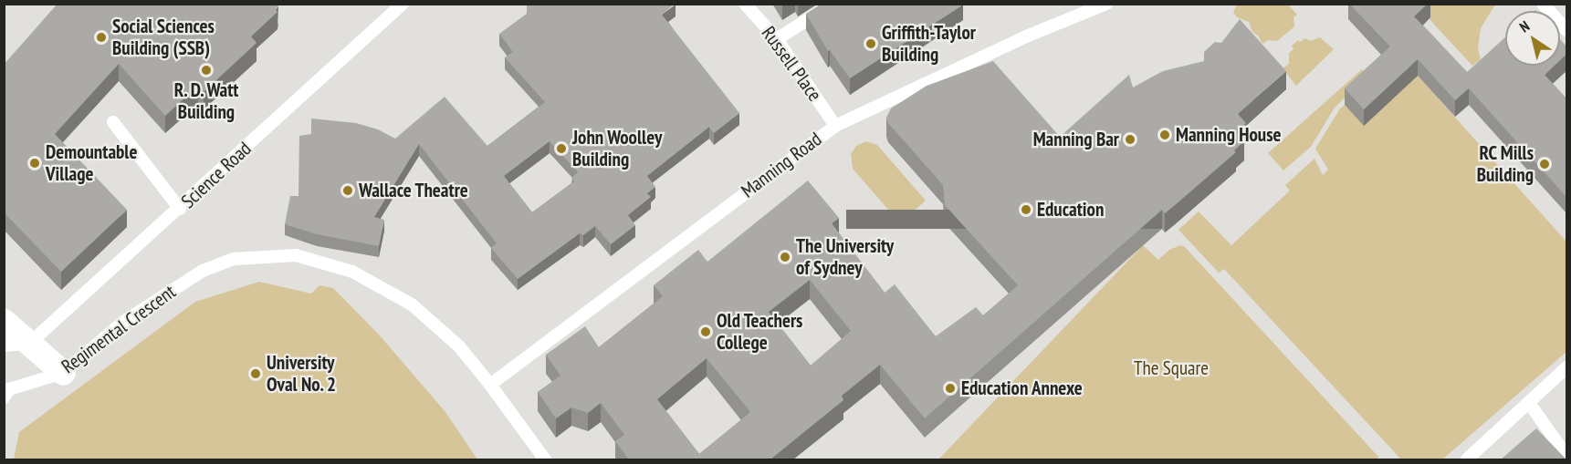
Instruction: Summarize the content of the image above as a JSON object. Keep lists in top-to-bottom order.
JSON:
{
  "streets": {
    "lane": [
      "Russell Place",
      "Manning Road",
      "Science Road",
      "Regimental Crescent"
    ]
  },
  "crossings": [
    ["Russell Place", "Manning Road"],
    ["Manning Road", "Regimental Crescent"]
  ],
  "parks": ["The Square"],
  "places": [
    "Social Sciences Building (SSB)",
    "Griffith-Taylor Building",
    "R. D. Watt Building",
    "Manning House",
    "Manning Bar",
    "John Woolley Building",
    "Demountable Village",
    "RC Mills Building",
    "Wallace Theatre",
    "Education",
    "The University of Sydney",
    "Old Teachers College",
    "University Oval No. 2",
    "Education Annexe"
  ],
  "north": "top left"
}
